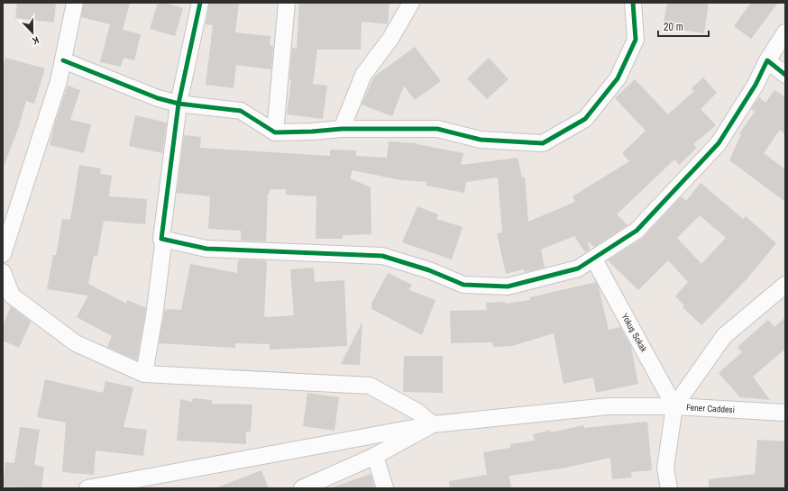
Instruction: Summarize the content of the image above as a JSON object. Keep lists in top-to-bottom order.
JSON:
{
  "streets": {
    "street": ["Yokuş Sokak", "Fener Caddesi"]
  },
  "crossings": [
    ["Yokuş Sokak", "Fener Caddesi"]
  ],
  "scale_bar": "20 m",
  "north": "bottom"
}
